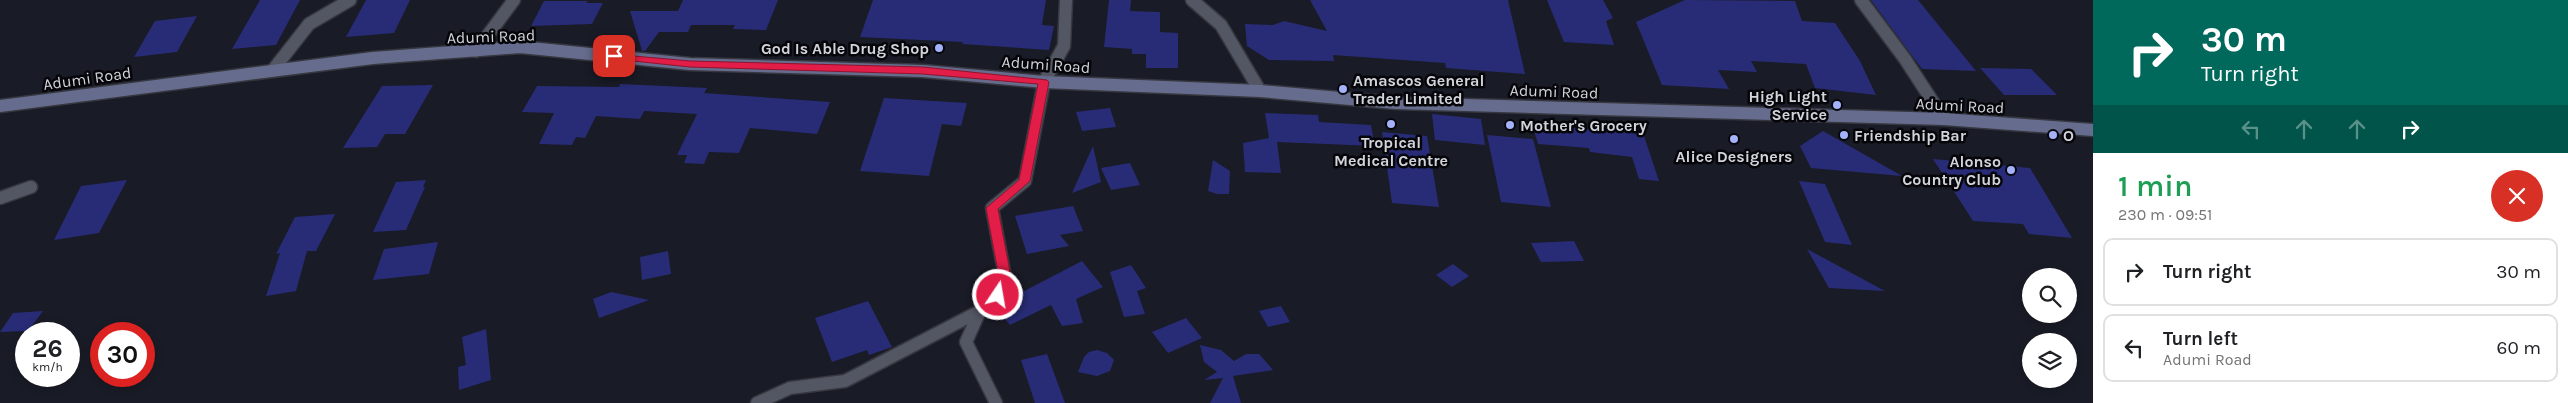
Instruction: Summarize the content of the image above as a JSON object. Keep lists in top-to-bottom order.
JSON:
{
  "streets": {
    "main road": ["Adumi Road"]
  },
  "places": [
    "God Is Able Drug Shop",
    "Amascos General Trader Limited",
    "High Light Service",
    "Tropical Medical Centre",
    "Mother's Grocery",
    "Friendship Bar",
    "O",
    "Alice Designers",
    "Alonso Country Club"
  ],
  "page": {
    "turn": ["30 m", "Turn right"],
    "heading": ["1 min", "230 m · 09:51"],
    "list": [
      {
        "name": "Turn right",
        "value": "30 m"
      },
      {
        "name": "Turn left",
        "note": "Adumi Road",
        "value": "60 m"
      }
    ],
    "speed": "26 km/h",
    "limit": "30"
  }
}
